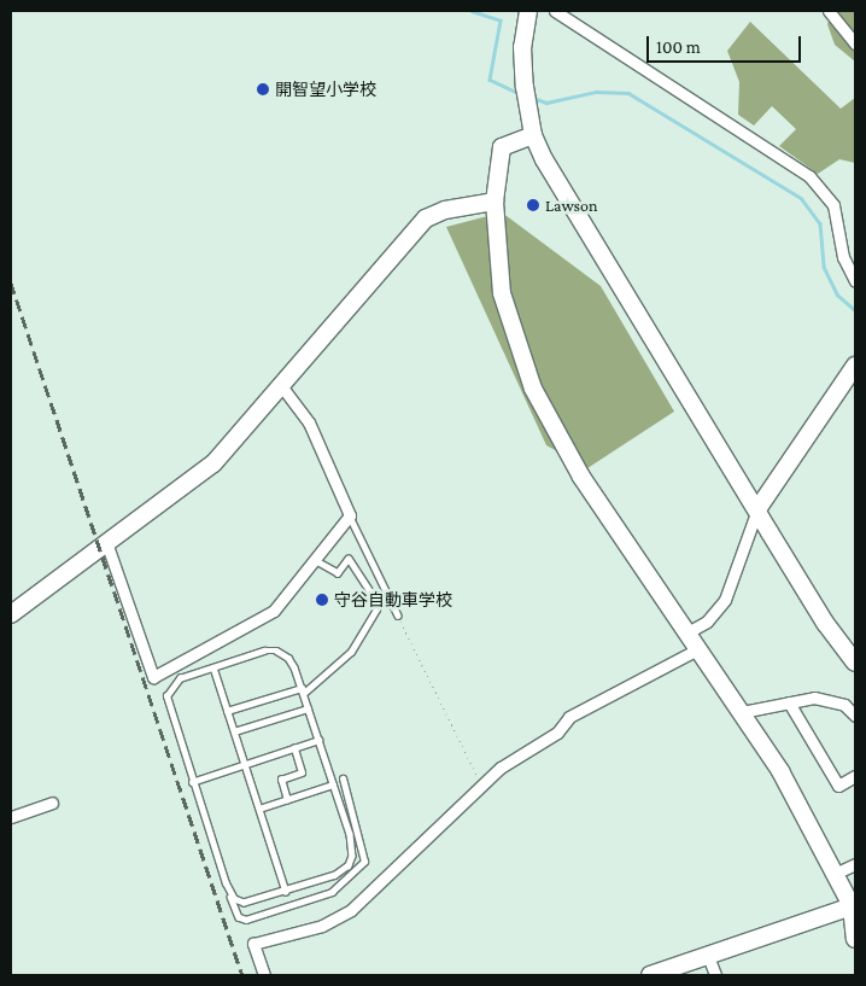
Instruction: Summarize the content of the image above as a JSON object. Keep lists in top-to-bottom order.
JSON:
{
  "places": ["開智望小学校", "Lawson", "守谷自動車学校"],
  "scale_bar": "100 m"
}
